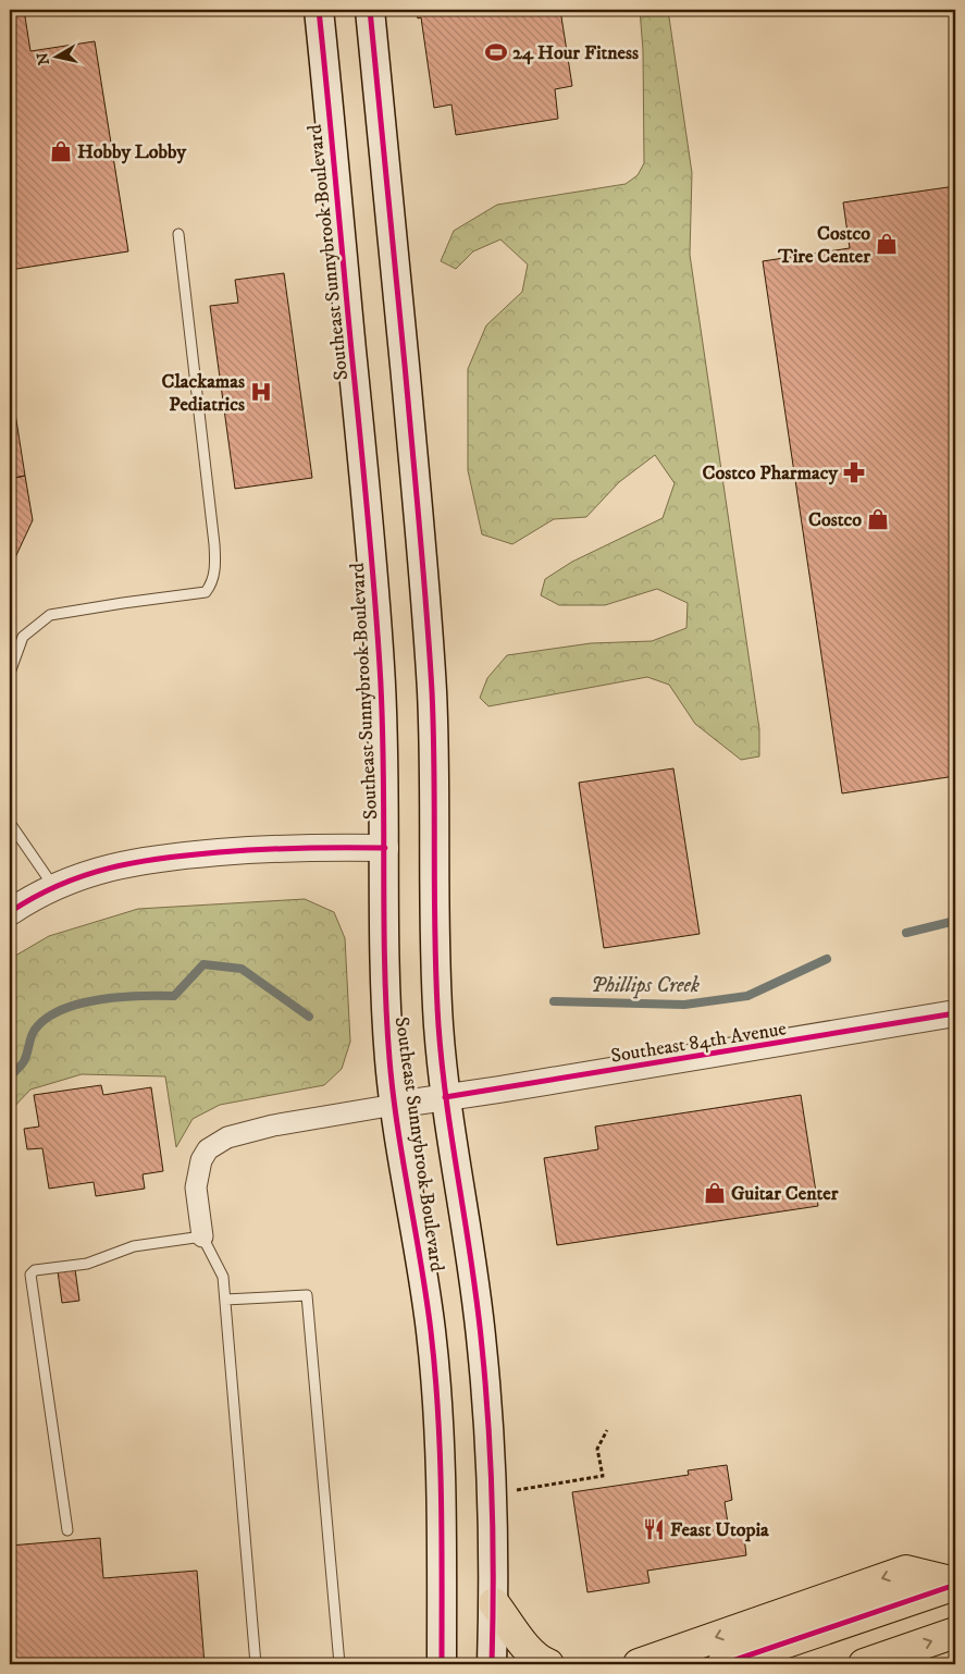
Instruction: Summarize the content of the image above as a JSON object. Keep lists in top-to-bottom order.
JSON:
{
  "streets": {
    "main road": ["Southeast Sunnybrook Boulevard"],
    "street": ["Southeast 84th Avenue"]
  },
  "crossings": [
    ["Southeast Sunnybrook Boulevard", "Southeast 84th Avenue"]
  ],
  "water": ["Phillips Creek"],
  "places": {
    "sports": ["24 Hour Fitness"],
    "shop": [
      "Hobby Lobby",
      "Costco Tire Center",
      "Costco",
      "Guitar Center"
    ],
    "hospital": ["Clackamas Pediatrics"],
    "pharmacy": ["Costco Pharmacy"],
    "restaurant": ["Feast Utopia"]
  },
  "north": "left"
}
